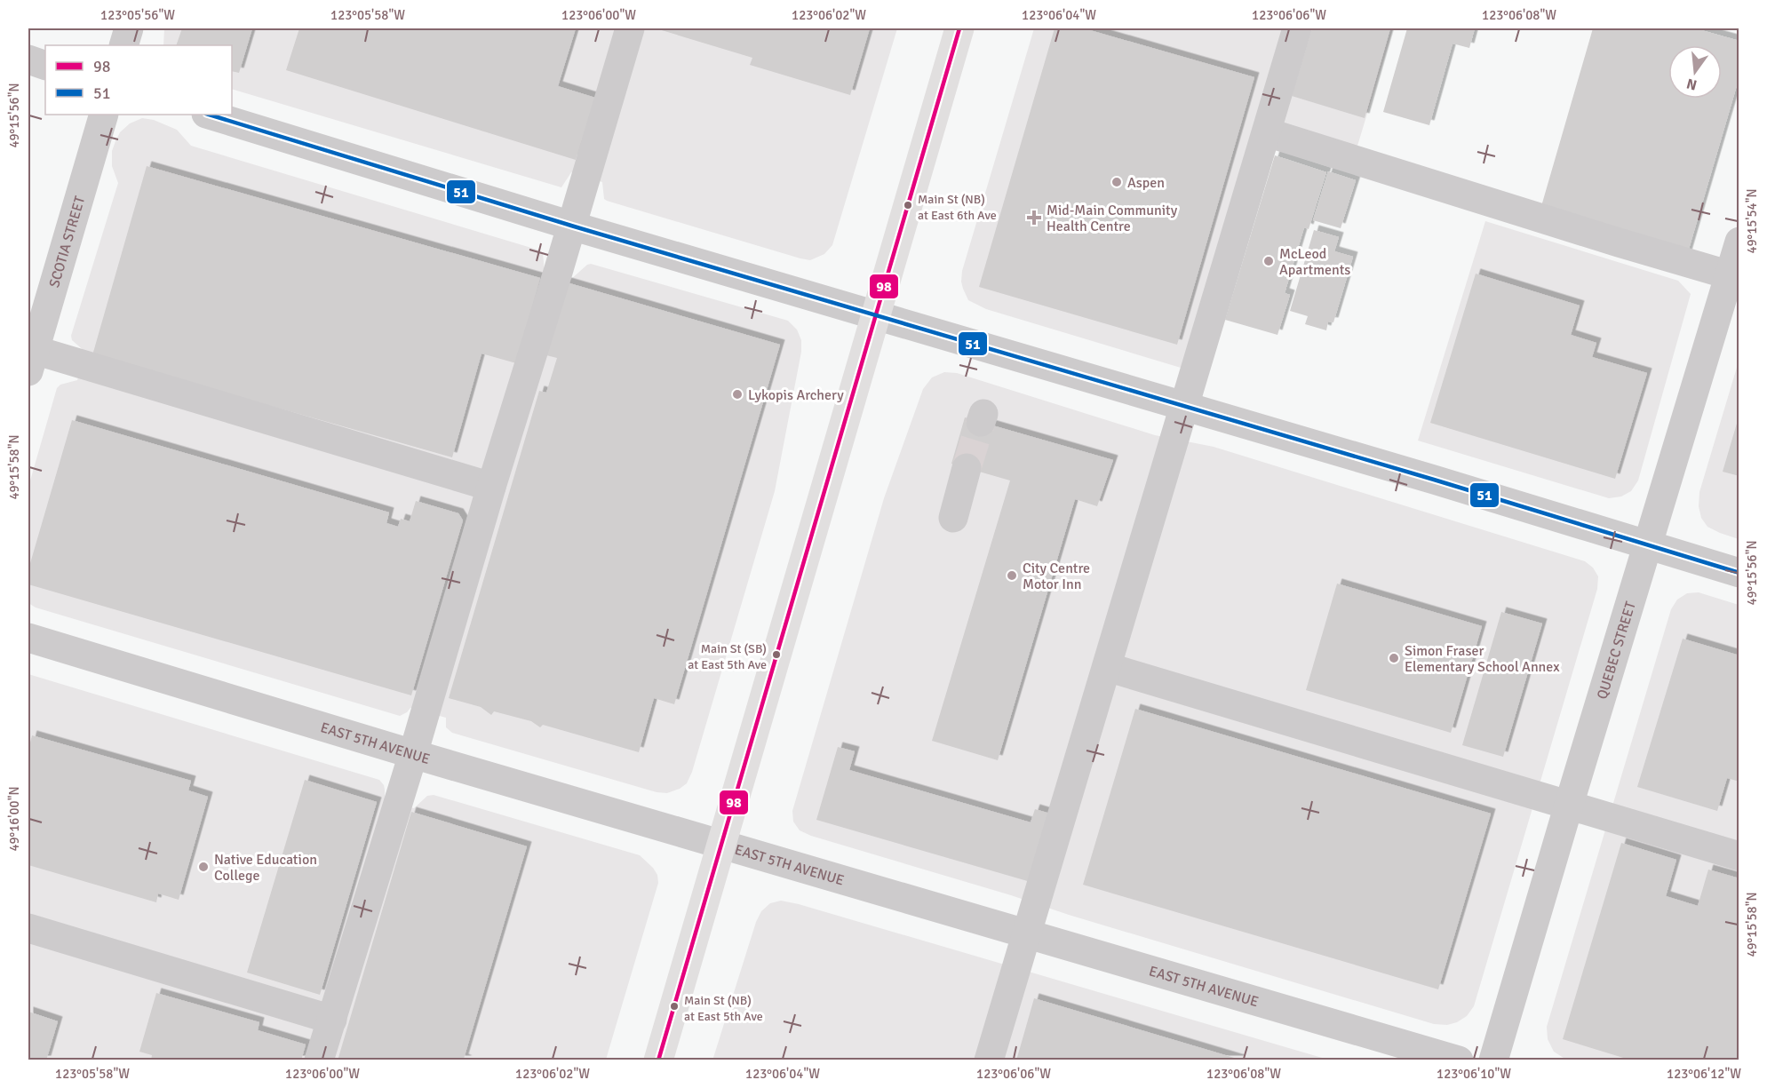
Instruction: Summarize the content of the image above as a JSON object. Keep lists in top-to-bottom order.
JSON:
{
  "streets": {
    "street": ["SCOTIA STREET", "QUEBEC STREET", "EAST 5TH AVENUE"]
  },
  "places": {
    "other": [
      "Aspen",
      "Main St (NB) at East 6th Ave",
      "McLeod Apartments",
      "Lykopis Archery",
      "City Centre Motor Inn",
      "Main St (SB) at East 5th Ave",
      "Simon Fraser Elementary School Annex",
      "Native Education College",
      "Main St (NB) at East 5th Ave"
    ],
    "health": ["Mid-Main Community Health Centre"]
  },
  "lines": ["transit line 98", "transit line 51"],
  "legend": ["98", "51"],
  "north": "bottom",
  "coordinates": [
    "123°05'56\"W",
    "123°05'58\"W",
    "123°06'00\"W",
    "123°06'02\"W",
    "123°06'04\"W",
    "123°06'06\"W",
    "123°06'08\"W",
    "49°15'56\"N",
    "49°15'54\"N",
    "49°15'58\"N",
    "49°16'00\"N",
    "123°06'10\"W",
    "123°06'12\"W"
  ]
}
